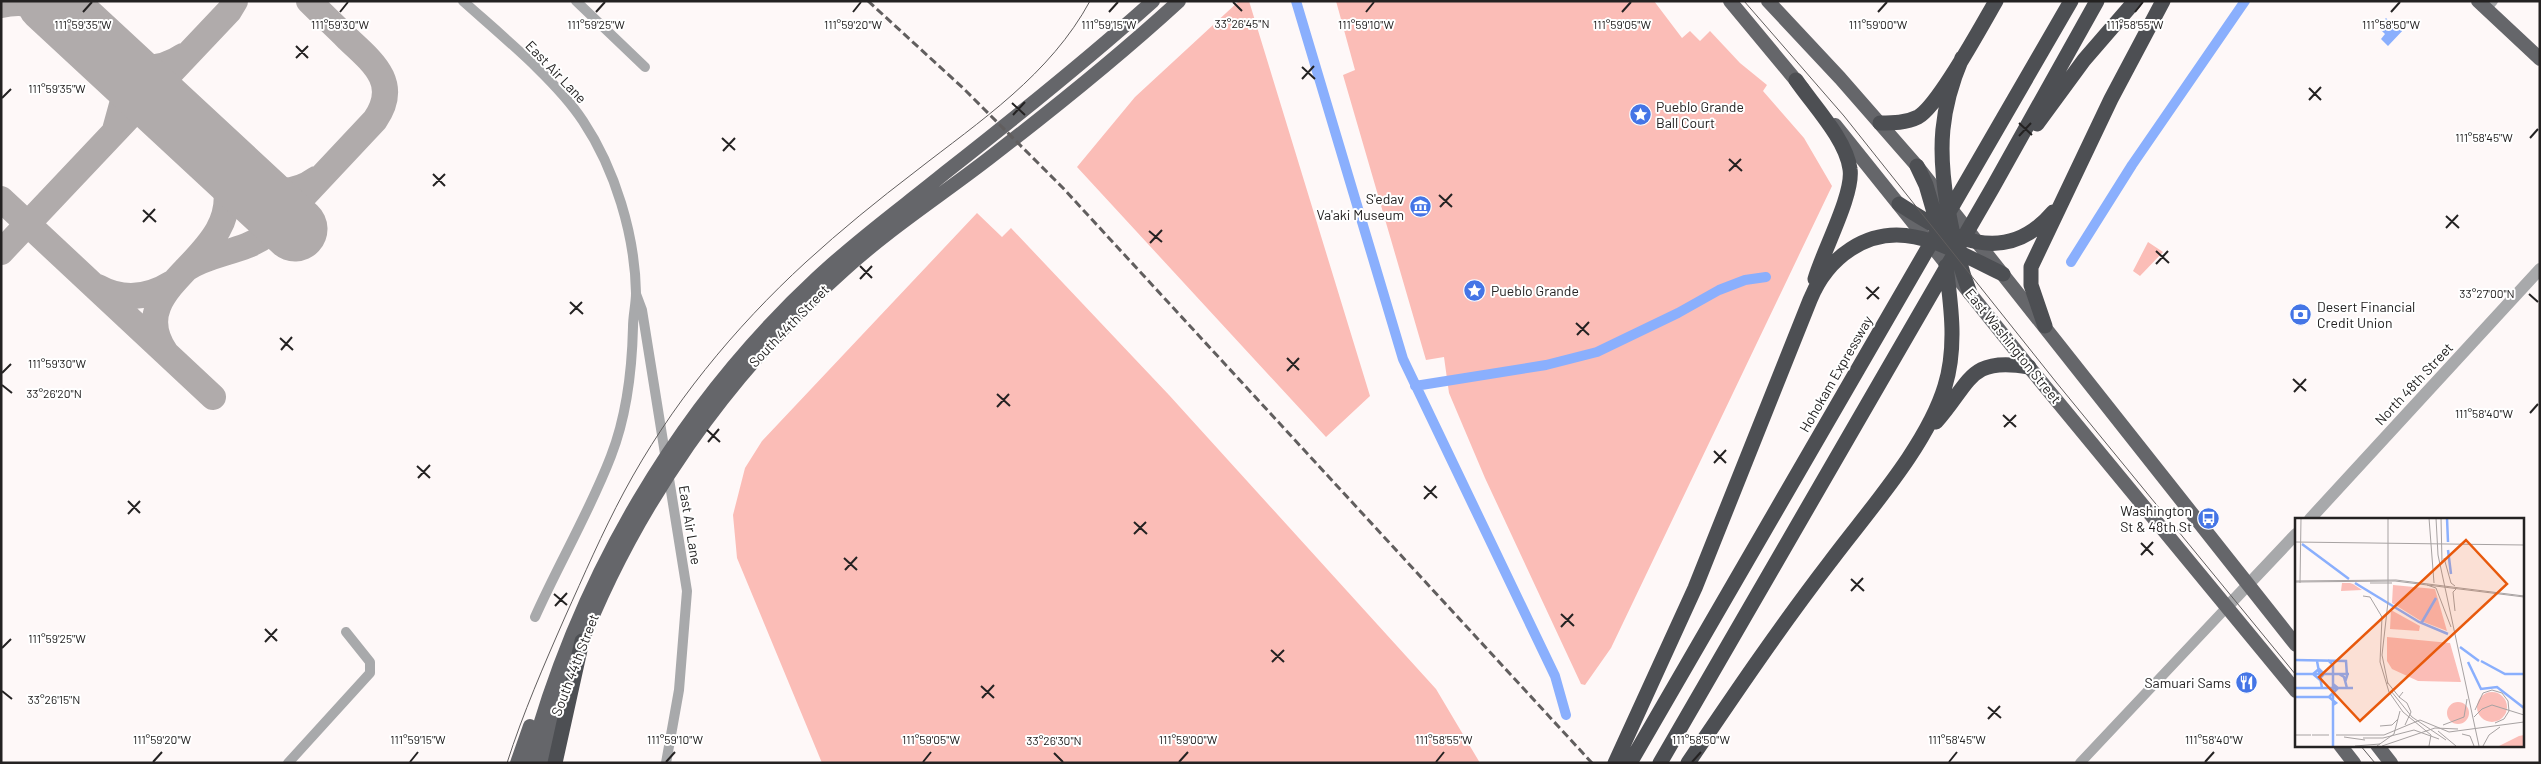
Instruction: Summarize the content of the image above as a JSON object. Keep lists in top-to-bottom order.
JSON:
{
  "streets": {
    "highway": ["Hohokam Expressway"],
    "main road": ["South 44th Street", "East Washington Street"],
    "street": ["East Air Lane", "North 48th Street"]
  },
  "places": {
    "place": ["Pueblo Grande Ball Court", "Pueblo Grande"],
    "museum": ["S'edav Va'aki Museum"],
    "bank": ["Desert Financial Credit Union"],
    "bus stop": ["Washington St & 48th St"],
    "restaurant": ["Samuari Sams"]
  },
  "coordinates": [
    "33°26'45\"N",
    "111°59'25\"W",
    "111°59'20\"W",
    "111°59'15\"W",
    "111°59'10\"W",
    "111°59'05\"W",
    "111°59'00\"W",
    "111°58'55\"W",
    "111°58'50\"W",
    "111°59'35\"W",
    "111°59'30\"W",
    "111°58'45\"W",
    "33°27'00\"N",
    "33°26'20\"N",
    "111°58'40\"W",
    "33°26'15\"N",
    "33°26'30\"N"
  ]
}
